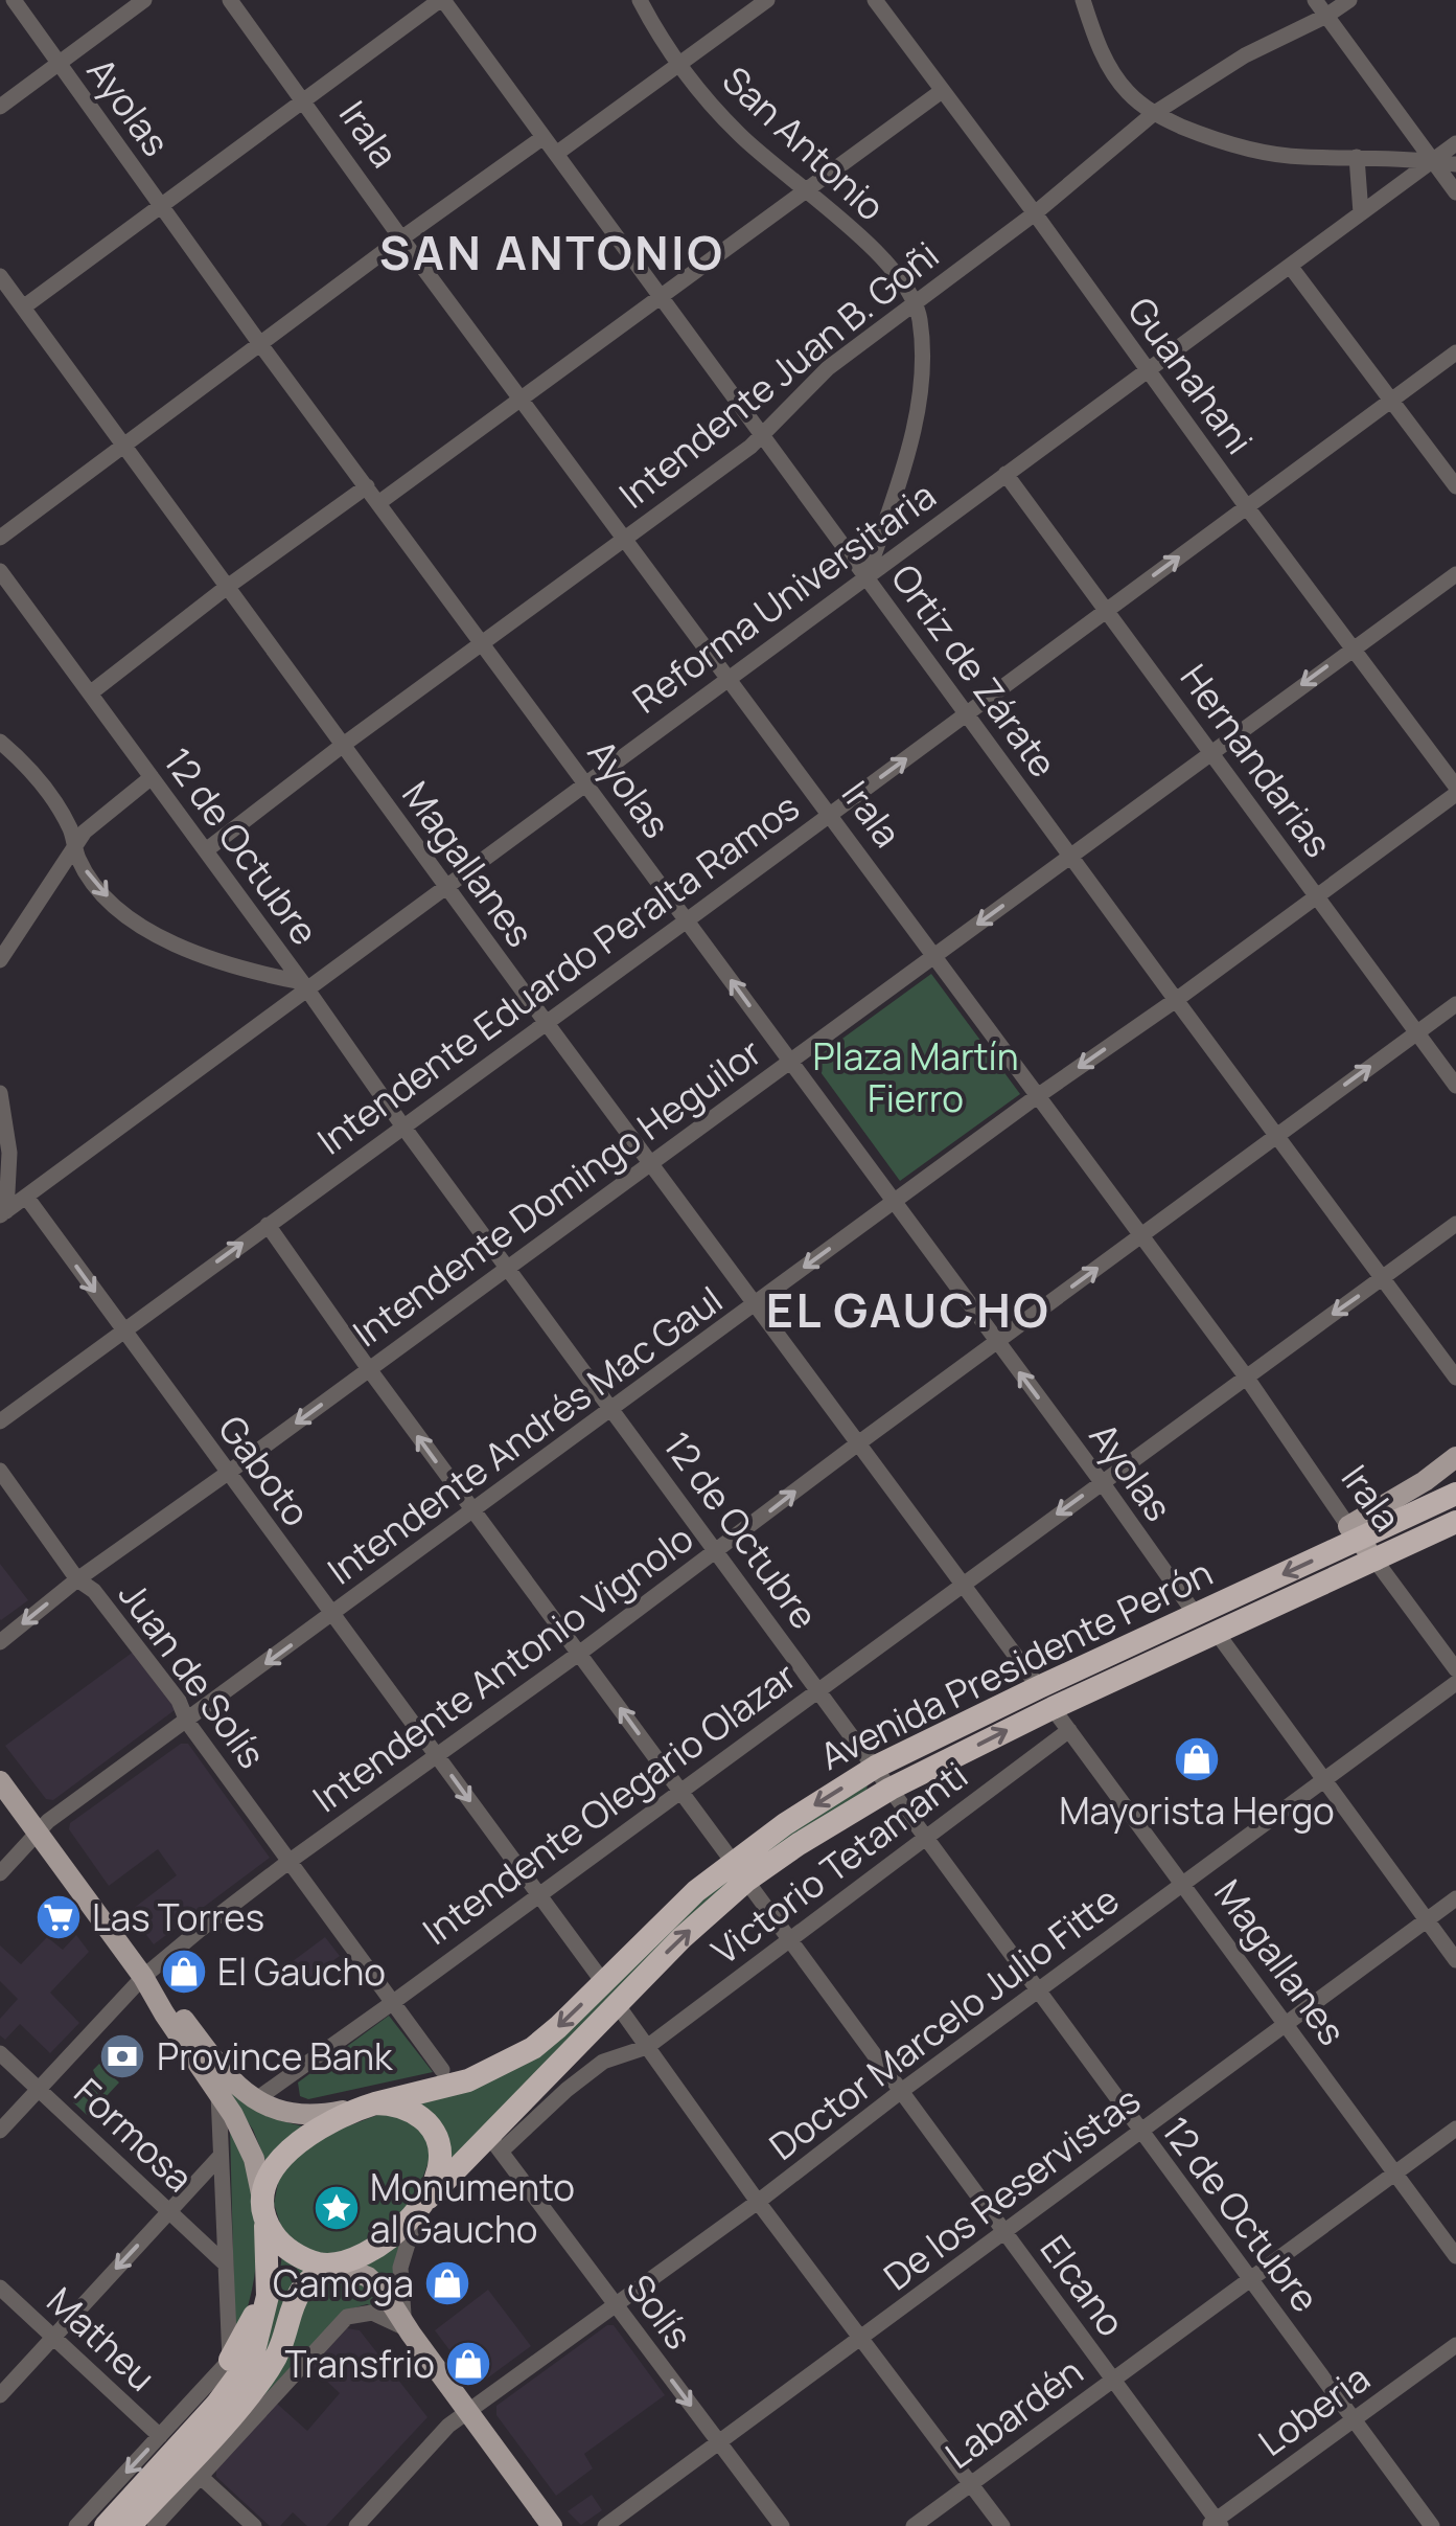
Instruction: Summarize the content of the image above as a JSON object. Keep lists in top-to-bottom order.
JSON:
{
  "streets": {
    "highway": ["Avenida Presidente Perón"],
    "main road": ["Irala"],
    "street": [
      "Ayolas",
      "San Antonio",
      "Intendente Juan B. Goñi",
      "Guanahani",
      "Reforma Universitaria",
      "Ortiz de Zárate",
      "Hernandarias",
      "12 de Octubre",
      "Magallanes",
      "Intendente Eduardo Peralta Ramos",
      "Intendente Domingo Heguilor",
      "Intendente Andrés Mac Gaul",
      "Gaboto",
      "Intendente Antonio Vignolo",
      "Juan de Solís",
      "Intendente Olegario Olazar",
      "Victorio Tetamanti",
      "Doctor Marcelo Julio Fitte",
      "Formosa",
      "De los Reservistas",
      "Elcano",
      "Solís",
      "Matheu",
      "Loberia",
      "Labardén"
    ]
  },
  "crossings": [
    ["Ayolas", "Intendente Juan B. Goñi"],
    ["Ayolas", "Reforma Universitaria"],
    ["Ayolas", "Intendente Eduardo Peralta Ramos"],
    ["Ayolas", "Intendente Domingo Heguilor"],
    ["Ayolas", "Intendente Andrés Mac Gaul"],
    ["Ayolas", "Avenida Presidente Perón"],
    ["Ayolas", "Intendente Antonio Vignolo"],
    ["Ayolas", "Intendente Olegario Olazar"],
    ["Irala", "Intendente Juan B. Goñi"],
    ["Irala", "Reforma Universitaria"],
    ["Irala", "Intendente Eduardo Peralta Ramos"],
    ["Irala", "Intendente Domingo Heguilor"],
    ["Irala", "Intendente Andrés Mac Gaul"],
    ["Irala", "Avenida Presidente Perón"],
    ["Irala", "Intendente Antonio Vignolo"],
    ["Irala", "Intendente Olegario Olazar"],
    ["San Antonio", "Intendente Juan B. Goñi"],
    ["Intendente Juan B. Goñi", "Guanahani"],
    ["Intendente Juan B. Goñi", "Ortiz de Zárate"],
    ["Intendente Juan B. Goñi", "12 de Octubre"],
    ["Intendente Juan B. Goñi", "Magallanes"],
    ["Guanahani", "Reforma Universitaria"],
    ["Guanahani", "Intendente Eduardo Peralta Ramos"],
    ["Guanahani", "Intendente Domingo Heguilor"],
    ["Guanahani", "Intendente Andrés Mac Gaul"],
    ["Reforma Universitaria", "Ortiz de Zárate"],
    ["Reforma Universitaria", "Hernandarias"],
    ["Reforma Universitaria", "12 de Octubre"],
    ["Reforma Universitaria", "Magallanes"],
    ["Reforma Universitaria", "Gaboto"],
    ["Ortiz de Zárate", "Intendente Eduardo Peralta Ramos"],
    ["Ortiz de Zárate", "Intendente Domingo Heguilor"],
    ["Ortiz de Zárate", "Intendente Andrés Mac Gaul"],
    ["Ortiz de Zárate", "Intendente Antonio Vignolo"],
    ["Ortiz de Zárate", "Intendente Olegario Olazar"],
    ["Hernandarias", "Intendente Eduardo Peralta Ramos"],
    ["Hernandarias", "Intendente Domingo Heguilor"],
    ["Hernandarias", "Intendente Andrés Mac Gaul"],
    ["Hernandarias", "Intendente Antonio Vignolo"],
    ["12 de Octubre", "Intendente Eduardo Peralta Ramos"],
    ["12 de Octubre", "Intendente Domingo Heguilor"],
    ["12 de Octubre", "Intendente Andrés Mac Gaul"],
    ["12 de Octubre", "Avenida Presidente Perón"],
    ["12 de Octubre", "Intendente Antonio Vignolo"],
    ["12 de Octubre", "Intendente Olegario Olazar"],
    ["12 de Octubre", "Victorio Tetamanti"],
    ["12 de Octubre", "Doctor Marcelo Julio Fitte"],
    ["12 de Octubre", "De los Reservistas"],
    ["12 de Octubre", "Loberia"],
    ["12 de Octubre", "Labardén"],
    ["Magallanes", "Intendente Eduardo Peralta Ramos"],
    ["Magallanes", "Intendente Domingo Heguilor"],
    ["Magallanes", "Intendente Andrés Mac Gaul"],
    ["Magallanes", "Avenida Presidente Perón"],
    ["Magallanes", "Intendente Antonio Vignolo"],
    ["Magallanes", "Intendente Olegario Olazar"],
    ["Magallanes", "Victorio Tetamanti"],
    ["Magallanes", "Doctor Marcelo Julio Fitte"],
    ["Magallanes", "De los Reservistas"],
    ["Magallanes", "Labardén"],
    ["Intendente Eduardo Peralta Ramos", "Gaboto"],
    ["Intendente Eduardo Peralta Ramos", "Elcano"],
    ["Intendente Domingo Heguilor", "Gaboto"],
    ["Intendente Domingo Heguilor", "Juan de Solís"],
    ["Intendente Domingo Heguilor", "Elcano"],
    ["Intendente Andrés Mac Gaul", "Gaboto"],
    ["Intendente Andrés Mac Gaul", "Juan de Solís"],
    ["Intendente Andrés Mac Gaul", "Elcano"],
    ["Gaboto", "Avenida Presidente Perón"],
    ["Gaboto", "Intendente Antonio Vignolo"],
    ["Gaboto", "Intendente Olegario Olazar"],
    ["Avenida Presidente Perón", "Victorio Tetamanti"],
    ["Avenida Presidente Perón", "Elcano"],
    ["Avenida Presidente Perón", "Solís"],
    ["Intendente Antonio Vignolo", "Juan de Solís"],
    ["Intendente Antonio Vignolo", "Formosa"],
    ["Intendente Antonio Vignolo", "Elcano"],
    ["Juan de Solís", "Intendente Olegario Olazar"],
    ["Intendente Olegario Olazar", "Elcano"],
    ["Victorio Tetamanti", "Elcano"],
    ["Victorio Tetamanti", "Solís"],
    ["Doctor Marcelo Julio Fitte", "Elcano"],
    ["Doctor Marcelo Julio Fitte", "Solís"],
    ["De los Reservistas", "Elcano"],
    ["De los Reservistas", "Solís"],
    ["Elcano", "Loberia"],
    ["Elcano", "Labardén"]
  ],
  "one_way": ["Solís"],
  "districts": ["SAN ANTONIO", "EL GAUCHO"],
  "parks": ["Plaza Martín Fierro"],
  "places": {
    "shop": [
      "Mayorista Hergo",
      "El Gaucho",
      "Camoga",
      "Transfrio"
    ],
    "supermarket": ["Las Torres"],
    "bank": ["Province Bank"],
    "place": ["Monumento al Gaucho"]
  }
}
